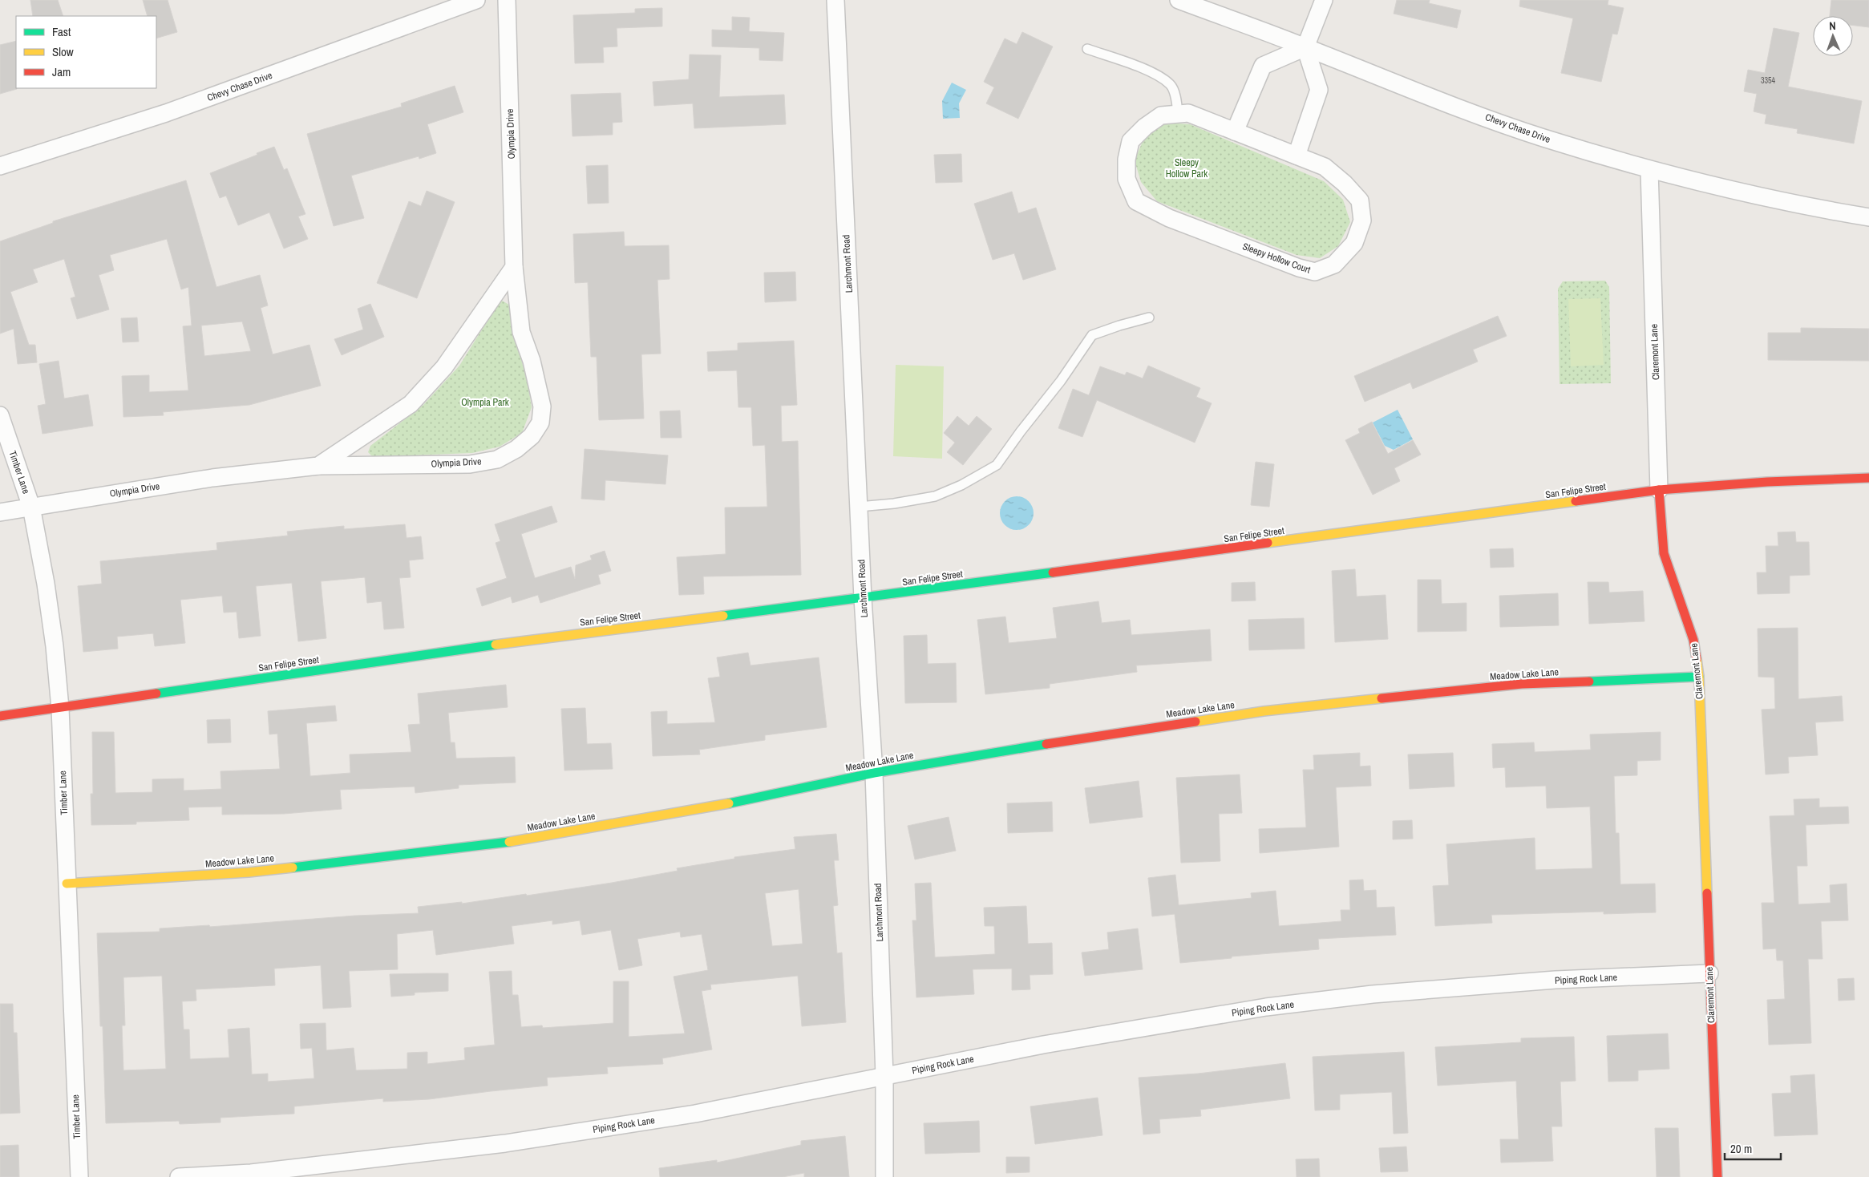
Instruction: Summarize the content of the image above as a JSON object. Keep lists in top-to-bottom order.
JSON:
{
  "streets": {
    "street": [
      "Chevy Chase Drive",
      "Olympia Drive",
      "Sleepy Hollow Court",
      "Larchmont Road",
      "Claremont Lane",
      "Timber Lane",
      "San Felipe Street",
      "Meadow Lake Lane",
      "Piping Rock Lane"
    ]
  },
  "crossings": [
    ["Chevy Chase Drive", "Claremont Lane"],
    ["Olympia Drive", "Timber Lane"],
    ["Larchmont Road", "San Felipe Street"],
    ["Larchmont Road", "Meadow Lake Lane"],
    ["Larchmont Road", "Piping Rock Lane"],
    ["Claremont Lane", "San Felipe Street"],
    ["Claremont Lane", "Meadow Lake Lane"],
    ["Claremont Lane", "Piping Rock Lane"],
    ["Timber Lane", "San Felipe Street"],
    ["Timber Lane", "Meadow Lake Lane"]
  ],
  "parks": ["Sleepy Hollow Park", "Olympia Park"],
  "house_numbers": ["3354"],
  "legend": ["Fast", "Slow", "Jam"],
  "scale_bar": "20 m",
  "north": "top"
}
